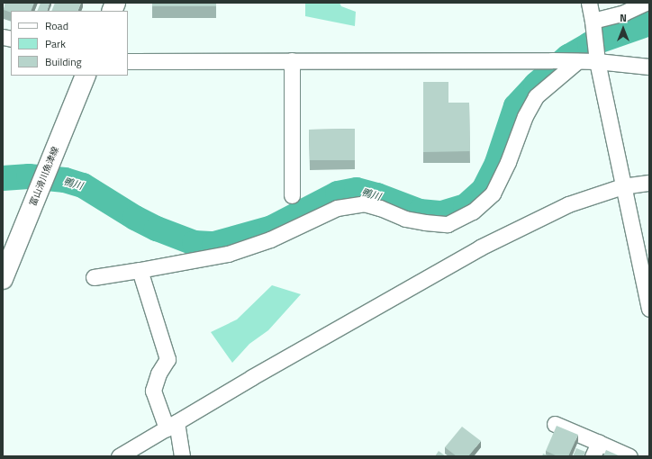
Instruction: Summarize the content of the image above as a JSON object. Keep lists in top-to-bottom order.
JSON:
{
  "streets": {
    "main road": ["富山滑川魚津線"]
  },
  "water": ["鴨川"],
  "legend": ["Road", "Park", "Building"],
  "north": "top"
}
